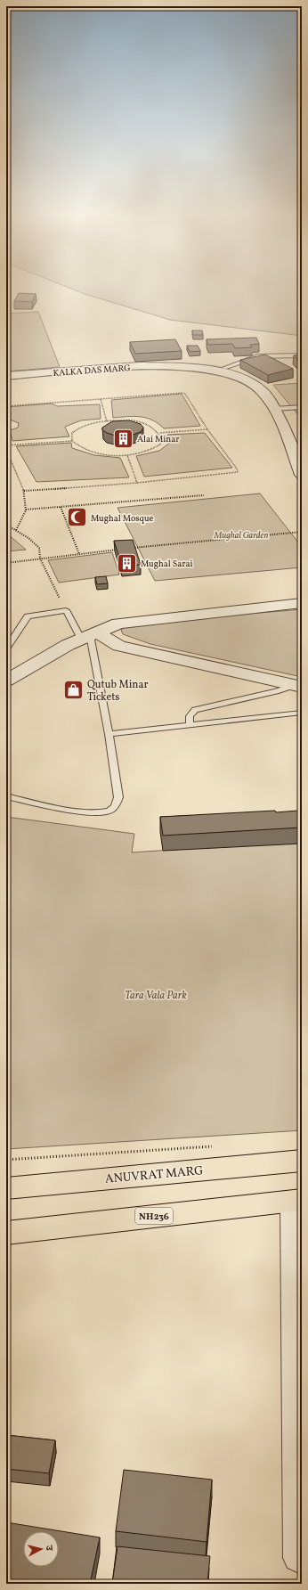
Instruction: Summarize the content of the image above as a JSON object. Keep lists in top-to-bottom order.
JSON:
{
  "streets": {
    "highway": ["ANUVRAT MARG", "NH236"],
    "street": ["KALKA DAS MARG"]
  },
  "parks": ["Mughal Garden", "Tara Vala Park"],
  "places": {
    "building": ["Alai Minar", "Mughal Sarai"],
    "mosque": ["Mughal Mosque"],
    "shop": ["Qutub Minar Tickets"]
  },
  "north": "right"
}
